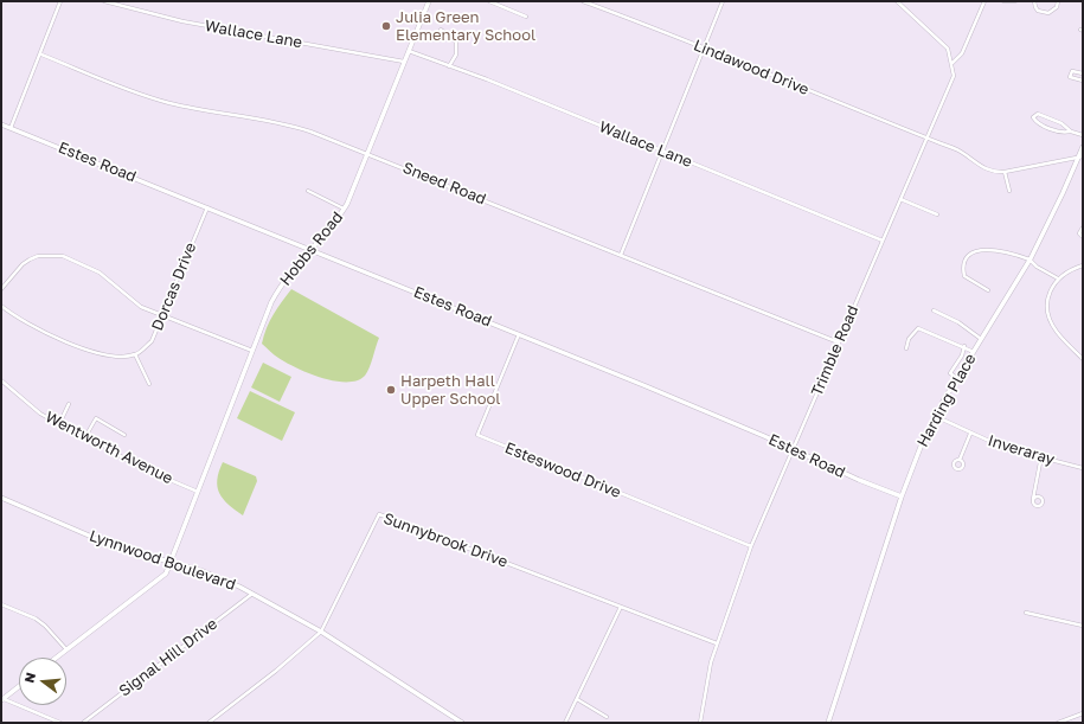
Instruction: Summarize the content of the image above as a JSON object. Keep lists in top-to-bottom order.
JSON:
{
  "streets": {
    "main road": [
      "Estes Road",
      "Hobbs Road",
      "Harding Place",
      "Lynnwood Boulevard"
    ],
    "street": [
      "Wallace Lane",
      "Lindawood Drive",
      "Sneed Road",
      "Dorcas Drive",
      "Trimble Road",
      "Wentworth Avenue",
      "Inveraray",
      "Esteswood Drive",
      "Sunnybrook Drive",
      "Signal Hill Drive"
    ]
  },
  "crossings": [
    ["Wallace Lane", "Hobbs Road"],
    ["Wallace Lane", "Trimble Road"],
    ["Lindawood Drive", "Trimble Road"],
    ["Estes Road", "Hobbs Road"],
    ["Estes Road", "Dorcas Drive"],
    ["Estes Road", "Trimble Road"],
    ["Estes Road", "Harding Place"],
    ["Estes Road", "Esteswood Drive"],
    ["Sneed Road", "Hobbs Road"],
    ["Sneed Road", "Trimble Road"],
    ["Hobbs Road", "Wentworth Avenue"],
    ["Hobbs Road", "Lynnwood Boulevard"],
    ["Trimble Road", "Esteswood Drive"],
    ["Trimble Road", "Sunnybrook Drive"],
    ["Harding Place", "Inveraray"],
    ["Sunnybrook Drive", "Lynnwood Boulevard"],
    ["Lynnwood Boulevard", "Signal Hill Drive"]
  ],
  "places": ["Julia Green Elementary School", "Harpeth Hall Upper School"],
  "north": "left"
}
